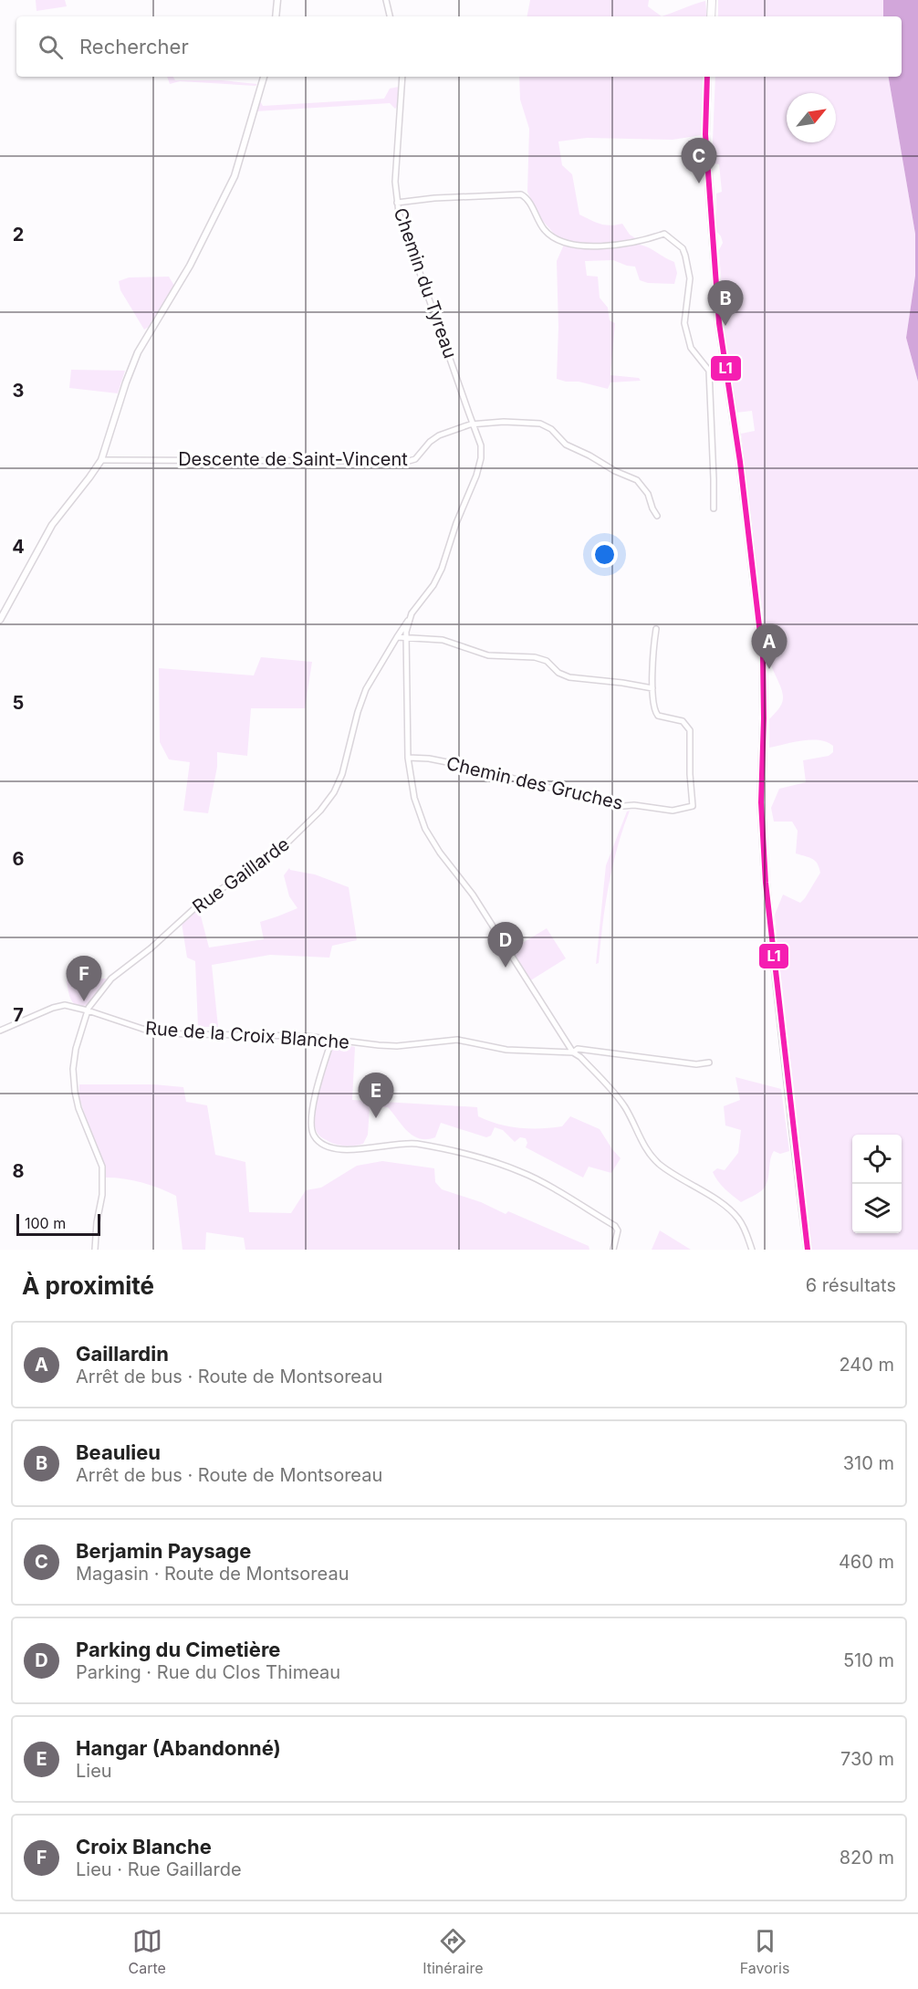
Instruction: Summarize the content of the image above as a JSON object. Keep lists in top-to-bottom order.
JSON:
{
  "streets": {
    "street": [
      "Chemin du Tyreau",
      "Descente de Saint-Vincent",
      "Chemin des Gruches",
      "Rue Gaillarde",
      "Rue de la Croix Blanche"
    ]
  },
  "crossings": [
    ["Chemin du Tyreau", "Descente de Saint-Vincent"],
    ["Chemin du Tyreau", "Rue Gaillarde"],
    ["Rue Gaillarde", "Rue de la Croix Blanche"]
  ],
  "lines": ["transit line L1"],
  "scale_bar": "100 m",
  "north": "top right",
  "page": {
    "search": "Rechercher",
    "pins": [
      "C",
      "B",
      "A",
      "D",
      "F",
      "E"
    ],
    "scale": "100 m",
    "heading": ["À proximité", "6 résultats"],
    "list": [
      {
        "mark": "A",
        "name": "Gaillardin",
        "note": "Arrêt de bus · Route de Montsoreau",
        "value": "240 m"
      },
      {
        "mark": "B",
        "name": "Beaulieu",
        "note": "Arrêt de bus · Route de Montsoreau",
        "value": "310 m"
      },
      {
        "mark": "C",
        "name": "Berjamin Paysage",
        "note": "Magasin · Route de Montsoreau",
        "value": "460 m"
      },
      {
        "mark": "D",
        "name": "Parking du Cimetière",
        "note": "Parking · Rue du Clos Thimeau",
        "value": "510 m"
      },
      {
        "mark": "E",
        "name": "Hangar (Abandonné)",
        "note": "Lieu",
        "value": "730 m"
      },
      {
        "mark": "F",
        "name": "Croix Blanche",
        "note": "Lieu · Rue Gaillarde",
        "value": "820 m"
      }
    ],
    "nav": ["Carte", "Itinéraire", "Favoris"]
  },
  "grid": {
    "rows": [
      "2",
      "3",
      "4",
      "5",
      "6",
      "7",
      "8"
    ]
  }
}
